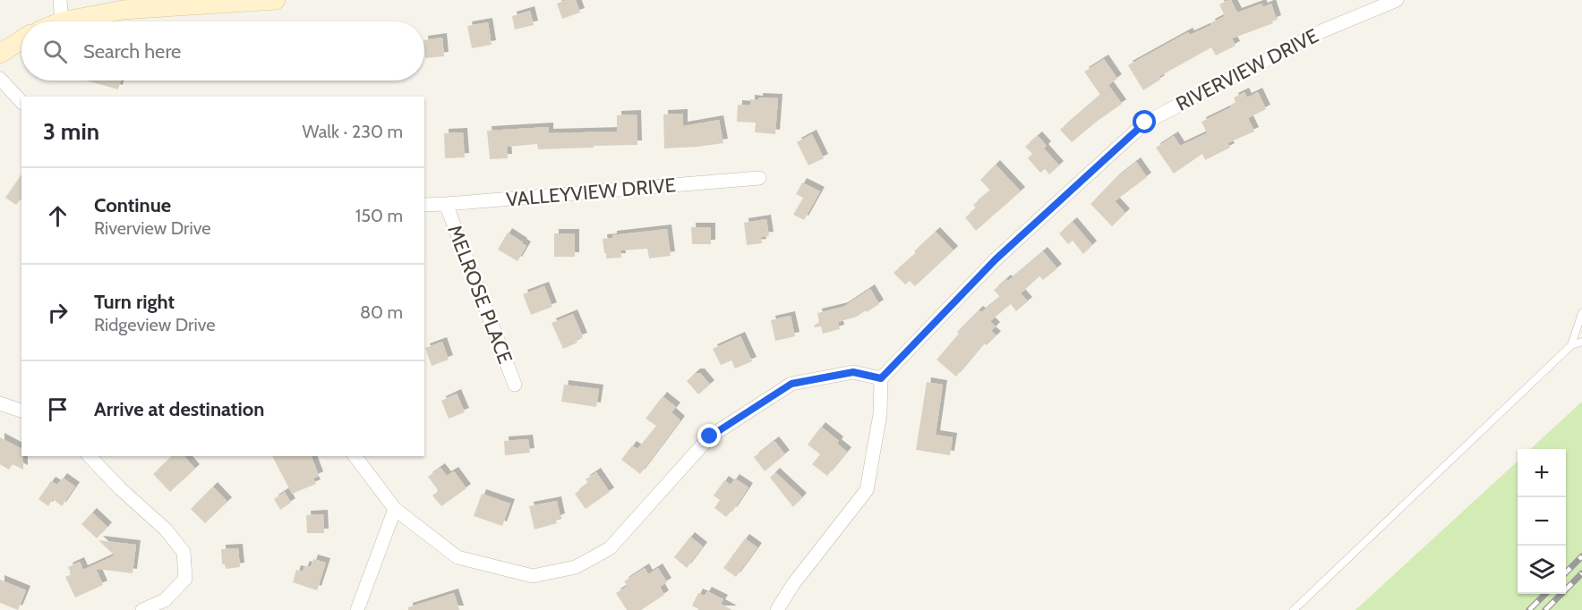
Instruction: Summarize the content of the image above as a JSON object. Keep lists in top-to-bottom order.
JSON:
{
  "streets": {
    "street": ["RIVERVIEW DRIVE", "VALLEYVIEW DRIVE", "MELROSE PLACE"]
  },
  "crossings": [
    ["VALLEYVIEW DRIVE", "MELROSE PLACE"]
  ],
  "page": {
    "search": "Search here",
    "heading": ["3 min", "Walk · 230 m"],
    "list": [
      ["Continue", "Riverview Drive", "150 m"],
      ["Turn right", "Ridgeview Drive", "80 m"],
      "Arrive at destination"
    ],
    "map_buttons": ["+", "−"]
  }
}
